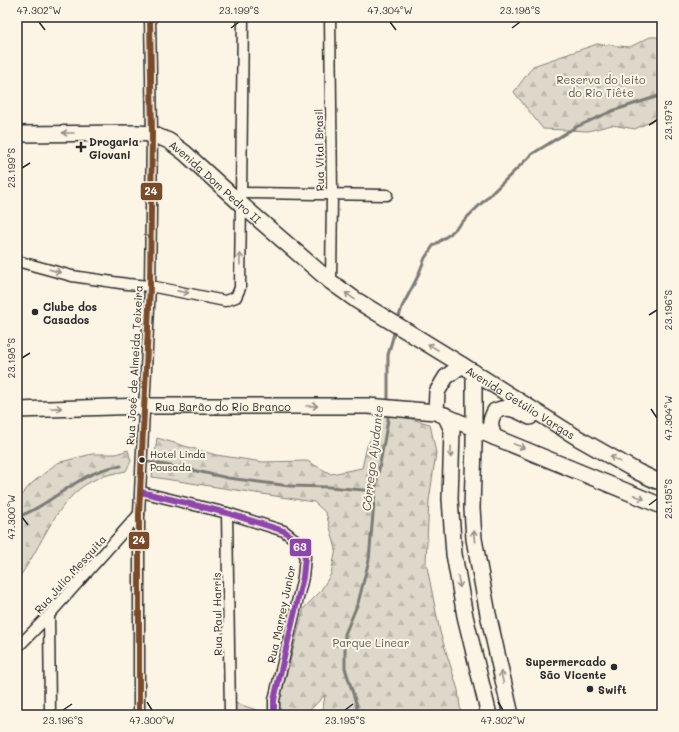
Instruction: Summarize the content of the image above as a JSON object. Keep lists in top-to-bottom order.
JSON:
{
  "streets": {
    "main road": ["Avenida Dom Pedro II", "Avenida Getúlio Vargas", "Rua Barão do Rio Branco"],
    "street": [
      "Rua Vital Brasil",
      "Rua José de Almeida Teixeira",
      "Rua Julio Mesquita",
      "Rua Paul Harris",
      "Rua Marrey Junior"
    ]
  },
  "crossings": [
    ["Rua Vital Brasil", "Avenida Dom Pedro II"],
    ["Avenida Dom Pedro II", "Rua José de Almeida Teixeira"],
    ["Avenida Dom Pedro II", "Avenida Getúlio Vargas"],
    ["Rua José de Almeida Teixeira", "Rua Barão do Rio Branco"],
    ["Rua José de Almeida Teixeira", "Rua Julio Mesquita"],
    ["Rua José de Almeida Teixeira", "Rua Marrey Junior"],
    ["Rua Paul Harris", "Rua Marrey Junior"]
  ],
  "one_way": ["Avenida Dom Pedro II", "Rua Barão do Rio Branco"],
  "water": ["Córrego Ajudante"],
  "parks": ["Reserva do leito do Rio Tiête", "Parque Linear"],
  "places": {
    "health": ["Drogaria Giovani"],
    "other": [
      "Clube dos Casados",
      "Hotel Linda Pousada",
      "Supermercado São Vicente",
      "Swift"
    ]
  },
  "lines": ["transit line 24", "transit line 63"],
  "coordinates": [
    "47.302°W",
    "23.199°S",
    "47.304°W",
    "23.198°S",
    "23.197°S",
    "23.196°S",
    "23.195°S",
    "47.300°W"
  ]
}
